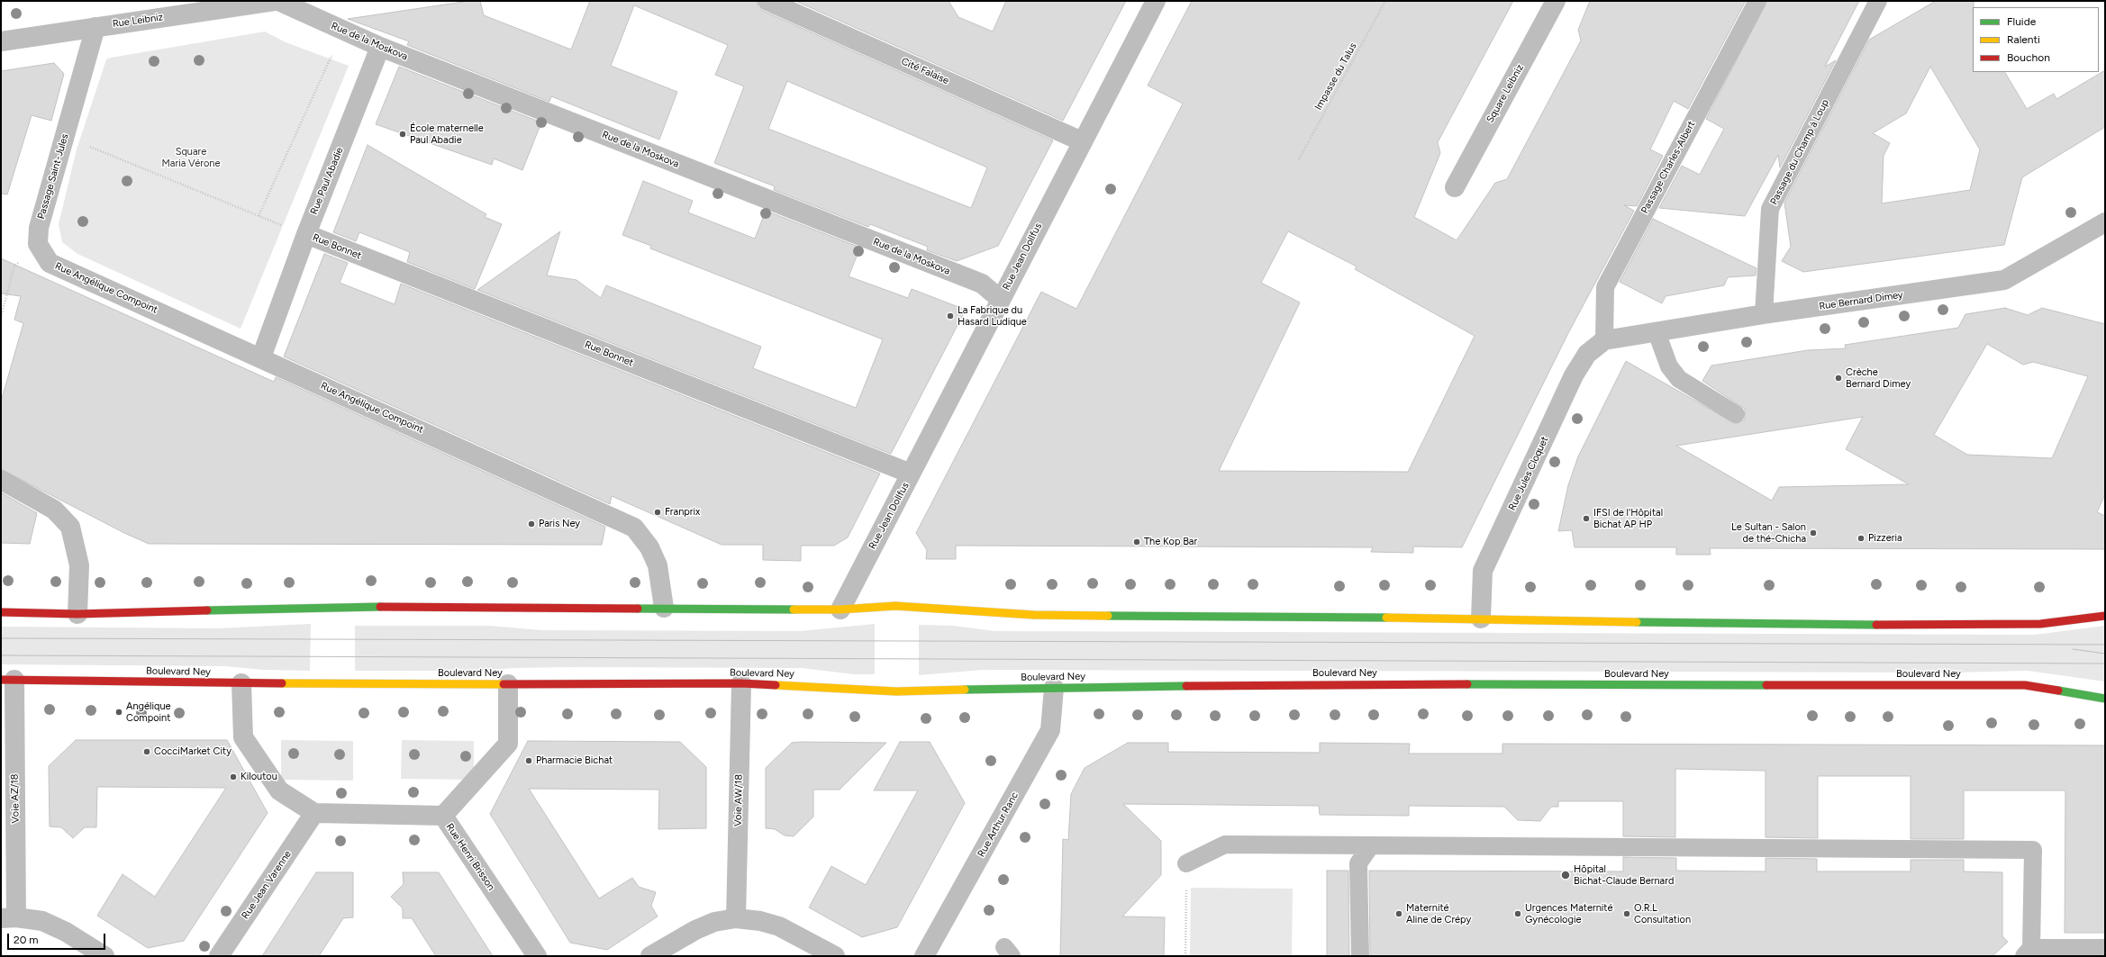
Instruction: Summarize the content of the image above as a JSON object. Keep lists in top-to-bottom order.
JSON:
{
  "streets": {
    "main road": ["Boulevard Ney"],
    "street": [
      "Rue Leibniz",
      "Rue de la Moskova",
      "Cité Falaise",
      "Square Leibniz",
      "Passage Saint-Jules",
      "Rue Paul Abadie",
      "Rue Bonnet",
      "Rue Jean Dollfus",
      "Rue Angélique Compoint",
      "Rue Bernard Dimey",
      "Rue Jules Cloquet",
      "Voie AZ/18",
      "Voie AW/18",
      "Rue Arthur Ranc",
      "Rue Henri Brisson",
      "Rue Jean Varenne"
    ],
    "lane": ["Passage du Champ à Loup", "Passage Charles-Albert"],
    "path": ["Impasse du Talus"]
  },
  "crossings": [
    ["Rue Leibniz", "Passage Saint-Jules"],
    ["Rue de la Moskova", "Rue Paul Abadie"],
    ["Rue de la Moskova", "Rue Jean Dollfus"],
    ["Cité Falaise", "Rue Jean Dollfus"],
    ["Passage du Champ à Loup", "Rue Bernard Dimey"],
    ["Passage Charles-Albert", "Rue Bernard Dimey"],
    ["Passage Charles-Albert", "Rue Jules Cloquet"],
    ["Passage Saint-Jules", "Rue Angélique Compoint"],
    ["Rue Paul Abadie", "Rue Bonnet"],
    ["Rue Paul Abadie", "Rue Angélique Compoint"],
    ["Rue Bonnet", "Rue Jean Dollfus"],
    ["Rue Bernard Dimey", "Rue Jules Cloquet"],
    ["Boulevard Ney", "Voie AZ/18"],
    ["Boulevard Ney", "Voie AW/18"],
    ["Boulevard Ney", "Rue Arthur Ranc"],
    ["Boulevard Ney", "Rue Henri Brisson"]
  ],
  "parks": ["Square Maria Vérone"],
  "places": [
    "École maternelle Paul Abadie",
    "La Fabrique du Hasard Ludique",
    "Crèche Bernard Dimey",
    "Franprix",
    "IFSI de l'Hôpital Bichat AP HP",
    "Paris Ney",
    "Le Sultan - Salon de thé-Chicha",
    "Pizzeria",
    "The Kop Bar",
    "Angélique Compoint",
    "CocciMarket City",
    "Pharmacie Bichat",
    "Kiloutou",
    "Hôpital Bichat-Claude Bernard",
    "Maternité Aline de Crépy",
    "Urgences Maternité Gynécologie",
    "O.R.L Consultation"
  ],
  "legend": ["Fluide", "Ralenti", "Bouchon"],
  "scale_bar": "20 m"
}
